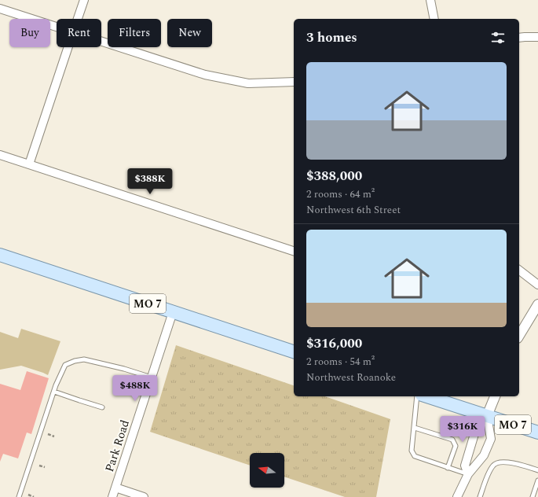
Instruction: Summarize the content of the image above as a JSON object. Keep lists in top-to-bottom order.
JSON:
{
  "streets": {
    "main road": ["MO 7"],
    "street": ["Park Road"]
  },
  "crossings": [
    ["MO 7", "Park Road"]
  ],
  "north": "left",
  "page": {
    "chip": [
      "Buy",
      "Rent",
      "Filters",
      "New"
    ],
    "heading": "3 homes",
    "list": [
      {
        "name": "$388,000",
        "note": "2 rooms · 64 m² · Northwest 6th Street"
      },
      {
        "name": "$316,000",
        "note": "2 rooms · 54 m² · Northwest Roanoke"
      }
    ],
    "price": ["$388K", "$488K", "$316K"]
  }
}
